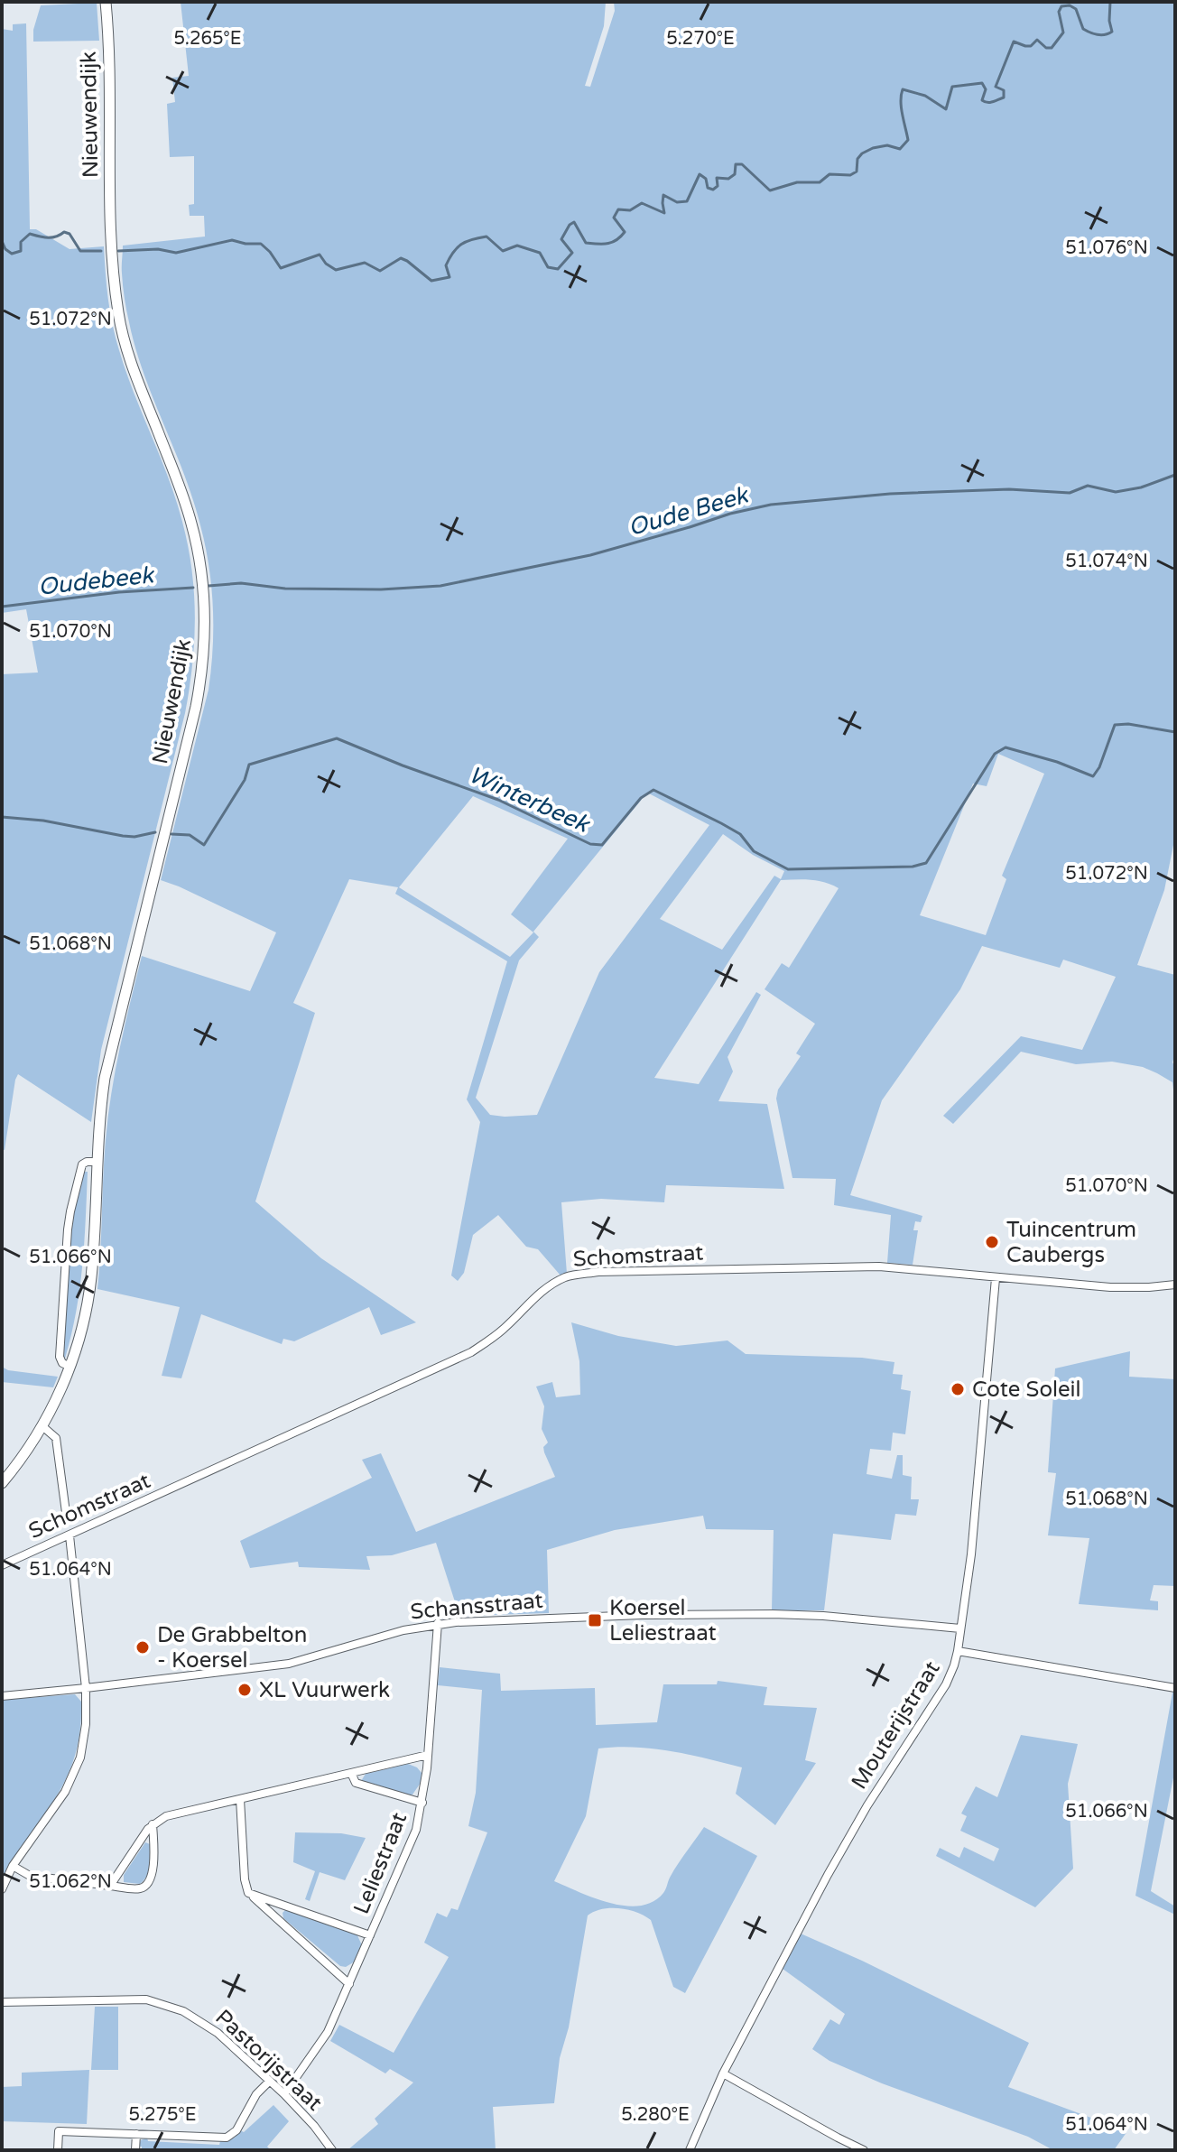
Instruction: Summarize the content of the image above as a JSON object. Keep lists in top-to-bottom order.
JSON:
{
  "streets": {
    "street": [
      "Nieuwendijk",
      "Schomstraat",
      "Schansstraat",
      "Mouterijstraat",
      "Leliestraat",
      "Pastorijstraat"
    ]
  },
  "crossings": [
    ["Schomstraat", "Mouterijstraat"],
    ["Schansstraat", "Mouterijstraat"],
    ["Schansstraat", "Leliestraat"],
    ["Leliestraat", "Pastorijstraat"]
  ],
  "water": ["Oude Beek", "Oudebeek", "Winterbeek"],
  "places": {
    "other": [
      "Tuincentrum Caubergs",
      "Cote Soleil",
      "De Grabbelton - Koersel",
      "XL Vuurwerk"
    ],
    "transit": ["Koersel Leliestraat"]
  },
  "coordinates": [
    "5.265°E",
    "5.270°E",
    "51.076°N",
    "51.072°N",
    "51.074°N",
    "51.070°N",
    "51.068°N",
    "51.066°N",
    "51.064°N",
    "51.062°N",
    "5.275°E",
    "5.280°E"
  ]
}
